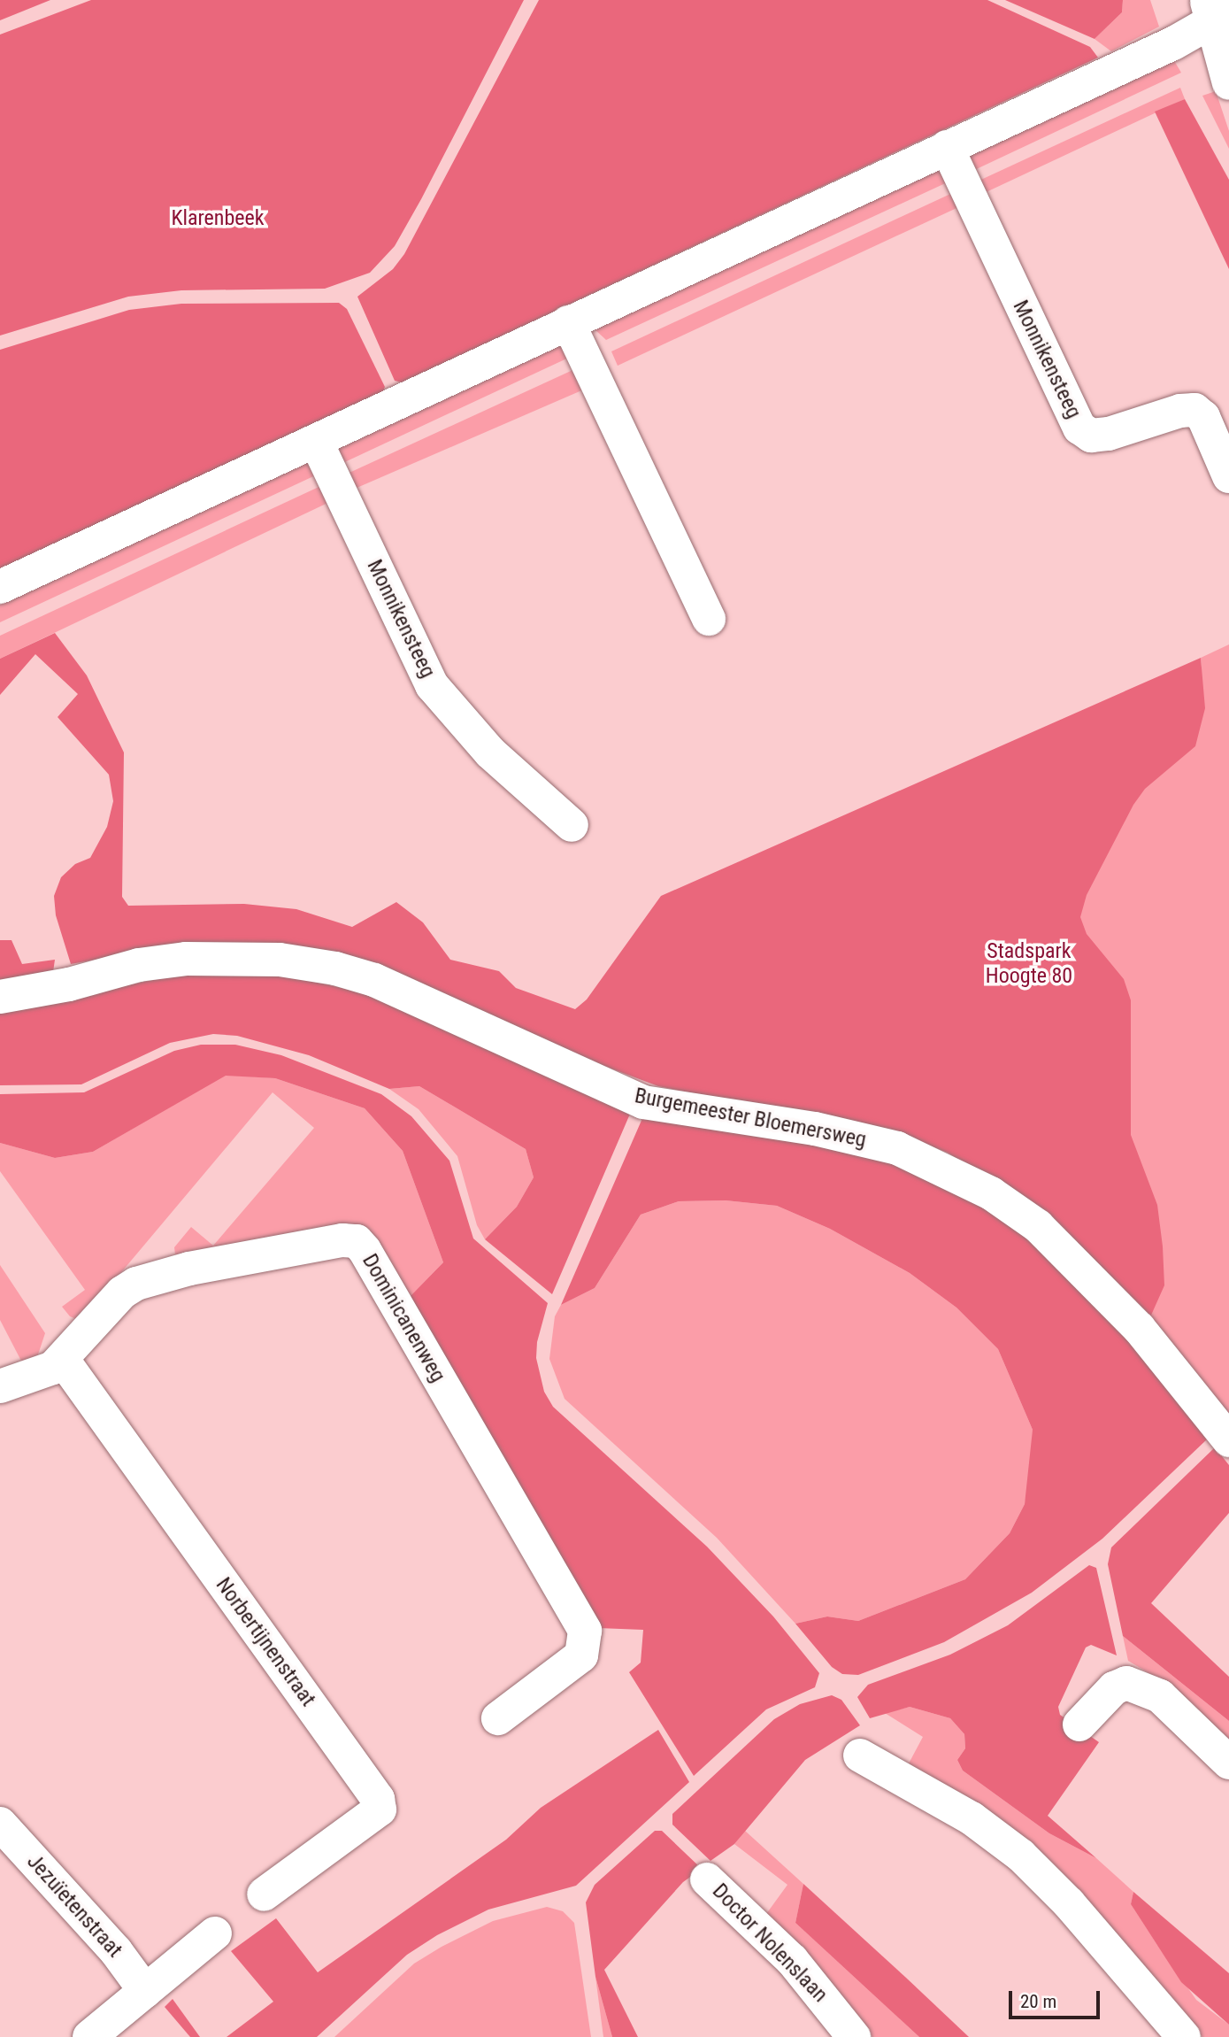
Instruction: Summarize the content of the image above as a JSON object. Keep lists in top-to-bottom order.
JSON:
{
  "streets": {
    "street": [
      "Monnikensteeg",
      "Burgemeester Bloemersweg",
      "Dominicanenweg",
      "Norbertijnenstraat",
      "Jezuïetenstraat",
      "Doctor Nolenslaan"
    ]
  },
  "crossings": [
    ["Dominicanenweg", "Norbertijnenstraat"]
  ],
  "parks": ["Klarenbeek", "Stadspark Hoogte 80"],
  "scale_bar": "20 m"
}
